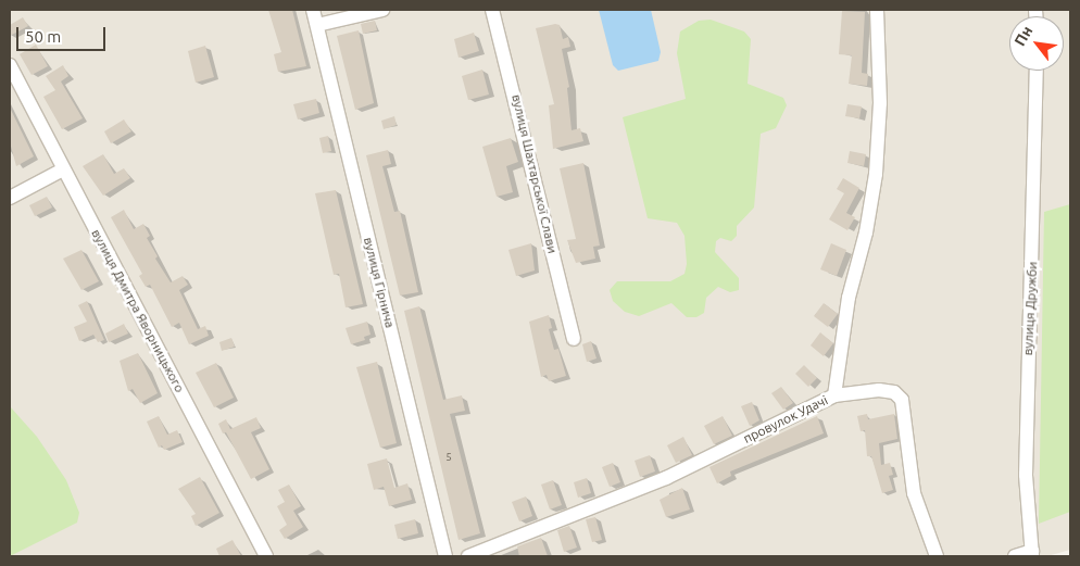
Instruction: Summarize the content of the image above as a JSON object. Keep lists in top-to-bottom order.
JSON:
{
  "streets": {
    "street": [
      "вулиця Шахтарської Слави",
      "вулиця Гірнича",
      "вулиця Дружби",
      "вулиця Дмитра Яворницького",
      "провулок Удачі"
    ]
  },
  "house_numbers": ["5"],
  "scale_bar": "50 m",
  "north": "top left"
}
